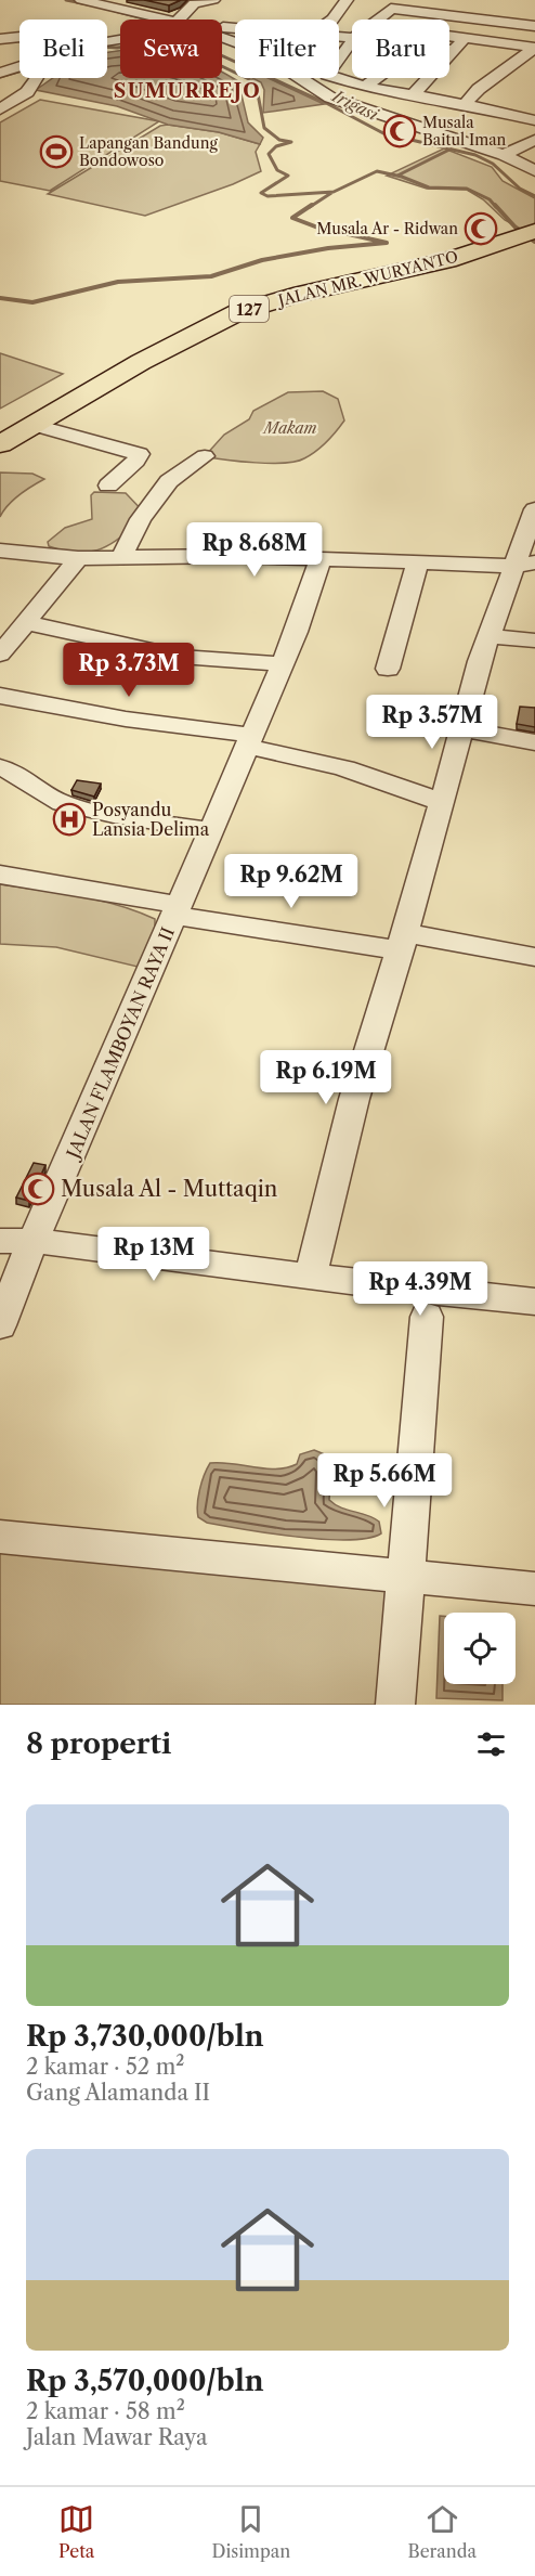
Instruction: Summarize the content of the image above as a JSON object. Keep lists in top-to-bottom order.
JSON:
{
  "streets": {
    "main road": ["JALAN MR. WURYANTO", "127"],
    "street": ["JALAN FLAMBOYAN RAYA II"]
  },
  "districts": ["SUMURREJO"],
  "water": ["Irigasi"],
  "parks": ["Makam"],
  "places": {
    "mosque": ["Musala Baitul Iman", "Musala Ar - Ridwan", "Musala Al - Muttaqin"],
    "sports": ["Lapangan Bandung Bondowoso"],
    "hospital": ["Posyandu Lansia Delima"]
  },
  "page": {
    "chip": [
      "Beli",
      "Sewa",
      "Filter",
      "Baru"
    ],
    "price": [
      "Rp 8.68M",
      "Rp 3.73M",
      "Rp 3.57M",
      "Rp 9.62M",
      "Rp 6.19M",
      "Rp 13M",
      "Rp 4.39M",
      "Rp 5.66M"
    ],
    "heading": "8 properti",
    "list": [
      {
        "name": "Rp 3,730,000/bln",
        "note": "2 kamar · 52 m² · Gang Alamanda II"
      },
      {
        "name": "Rp 3,570,000/bln",
        "note": "2 kamar · 58 m² · Jalan Mawar Raya"
      }
    ],
    "tabs": ["Peta", "Disimpan", "Beranda"]
  }
}
